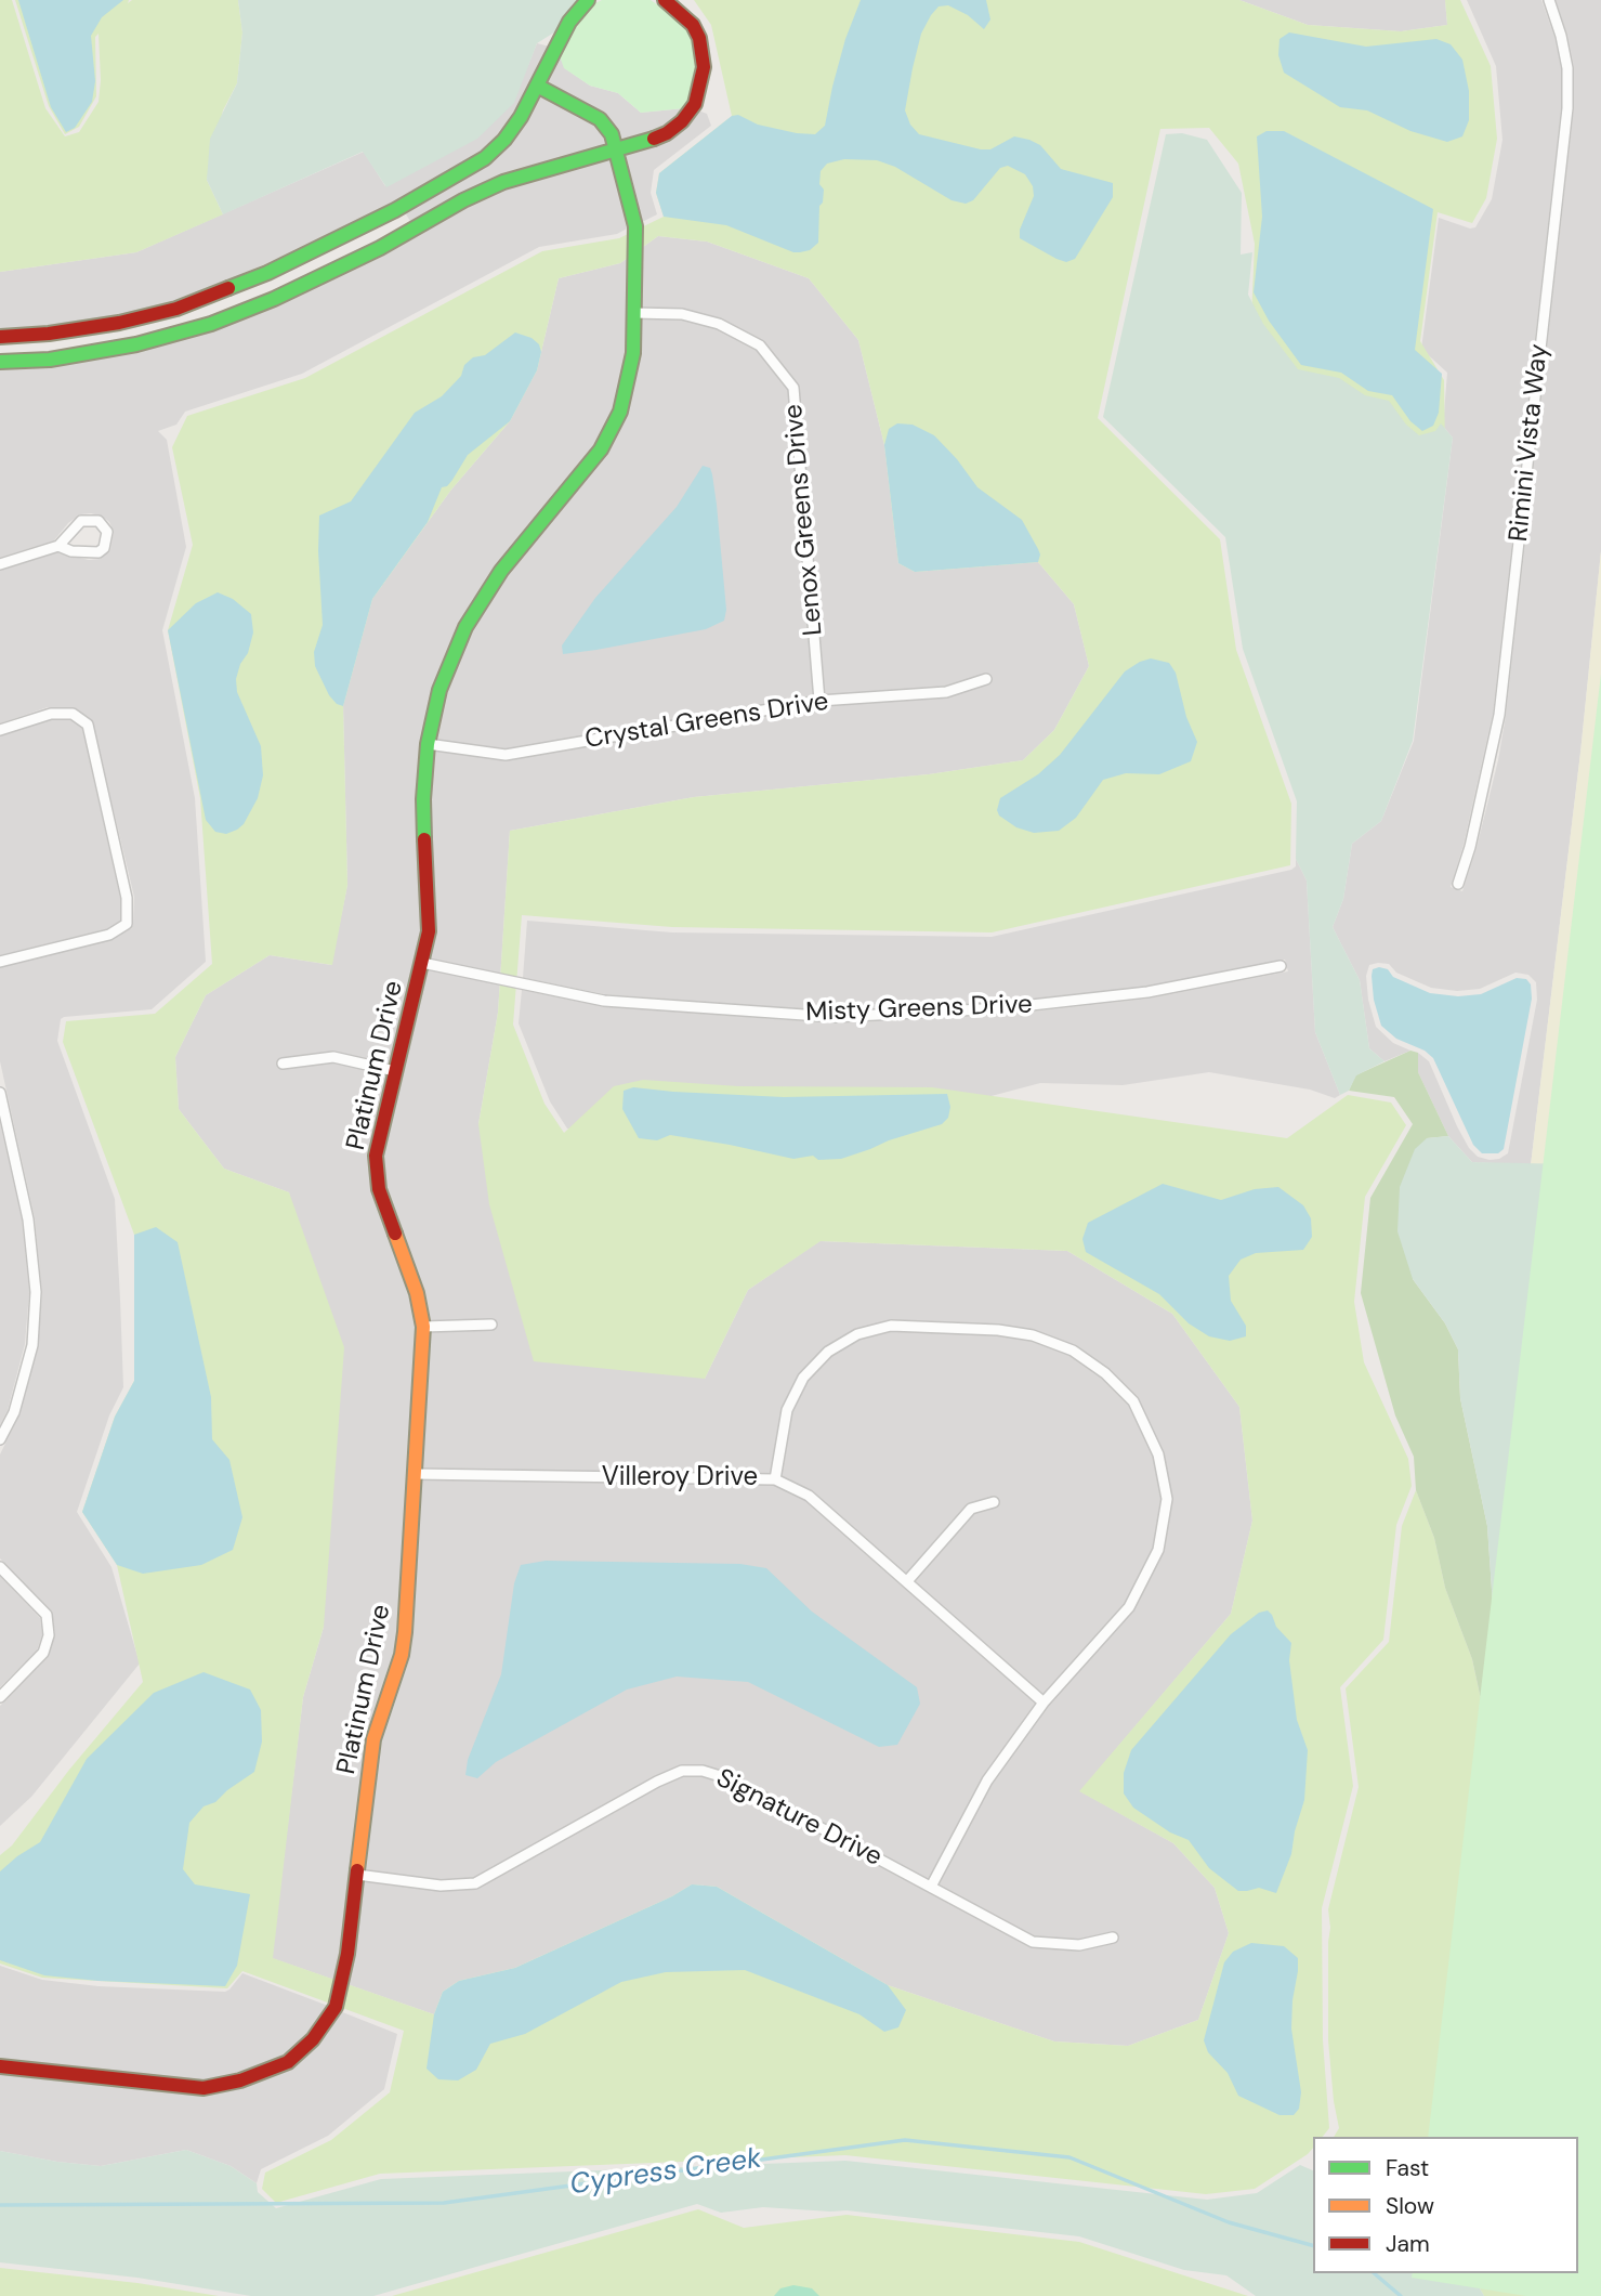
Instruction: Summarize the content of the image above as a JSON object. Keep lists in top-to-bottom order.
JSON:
{
  "streets": {
    "street": [
      "Rimini Vista Way",
      "Lenox Greens Drive",
      "Crystal Greens Drive",
      "Misty Greens Drive",
      "Platinum Drive",
      "Villeroy Drive",
      "Signature Drive"
    ]
  },
  "crossings": [
    ["Lenox Greens Drive", "Crystal Greens Drive"],
    ["Lenox Greens Drive", "Platinum Drive"],
    ["Crystal Greens Drive", "Platinum Drive"],
    ["Misty Greens Drive", "Platinum Drive"],
    ["Platinum Drive", "Villeroy Drive"],
    ["Platinum Drive", "Signature Drive"]
  ],
  "water": ["Cypress Creek"],
  "legend": ["Fast", "Slow", "Jam"]
}
